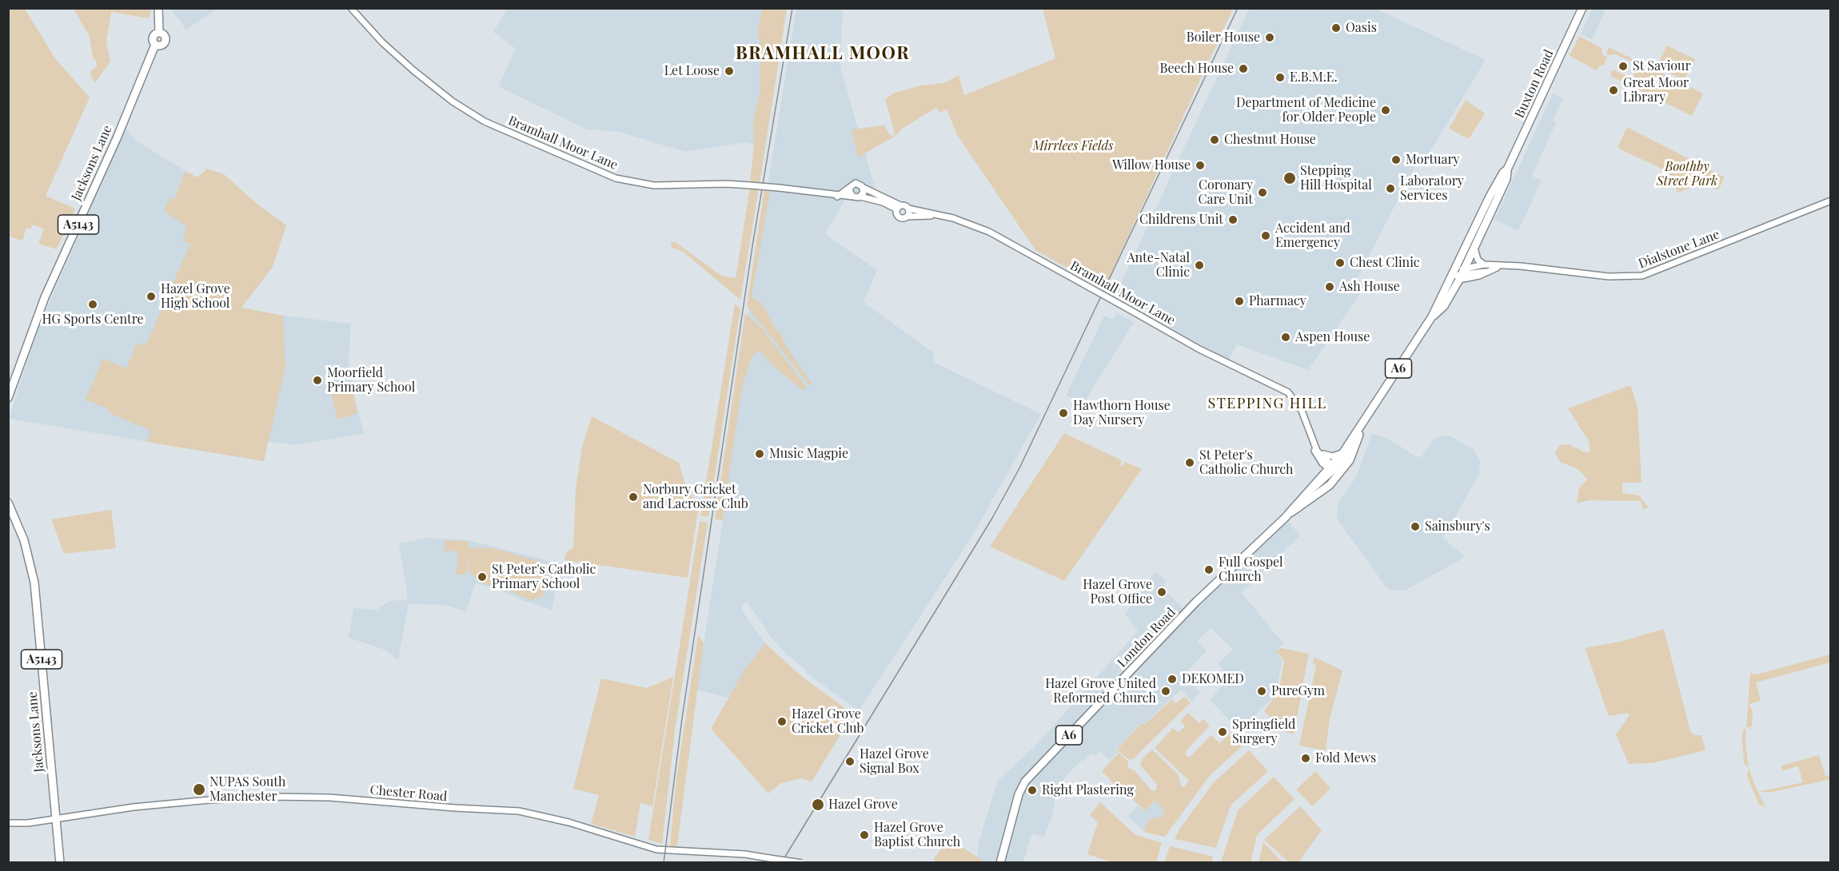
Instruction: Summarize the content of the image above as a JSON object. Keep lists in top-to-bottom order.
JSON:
{
  "streets": {
    "main road": [
      "Buxton Road",
      "Jacksons Lane",
      "A5143",
      "A6",
      "London Road"
    ],
    "street": ["Bramhall Moor Lane", "Dialstone Lane", "Chester Road"]
  },
  "crossings": [
    ["Buxton Road", "Dialstone Lane"],
    ["Buxton Road", "London Road"],
    ["Jacksons Lane", "A5143"],
    ["Jacksons Lane", "Chester Road"],
    ["A5143", "Chester Road"]
  ],
  "districts": ["BRAMHALL MOOR", "STEPPING HILL"],
  "parks": ["Mirrlees Fields", "Boothby Street Park"],
  "places": [
    "Oasis",
    "Boiler House",
    "St Saviour",
    "Beech House",
    "Let Loose",
    "E.B.M.E.",
    "Great Moor Library",
    "Department of Medicine for Older People",
    "Chestnut House",
    "Mortuary",
    "Willow House",
    "Stepping Hill Hospital",
    "Laboratory Services",
    "Coronary Care Unit",
    "Childrens Unit",
    "Accident and Emergency",
    "Chest Clinic",
    "Ante-Natal Clinic",
    "Ash House",
    "Hazel Grove High School",
    "Pharmacy",
    "HG Sports Centre",
    "Aspen House",
    "Moorfield Primary School",
    "Hawthorn House Day Nursery",
    "Music Magpie",
    "St Peter's Catholic Church",
    "Norbury Cricket and Lacrosse Club",
    "Sainsbury's",
    "Full Gospel Church",
    "St Peter's Catholic Primary School",
    "Hazel Grove Post Office",
    "DEKOMED",
    "Hazel Grove United Reformed Church",
    "PureGym",
    "Hazel Grove Cricket Club",
    "Springfield Surgery",
    "Fold Mews",
    "Hazel Grove Signal Box",
    "NUPAS South Manchester",
    "Right Plastering",
    "Hazel Grove",
    "Hazel Grove Baptist Church"
  ]
}
